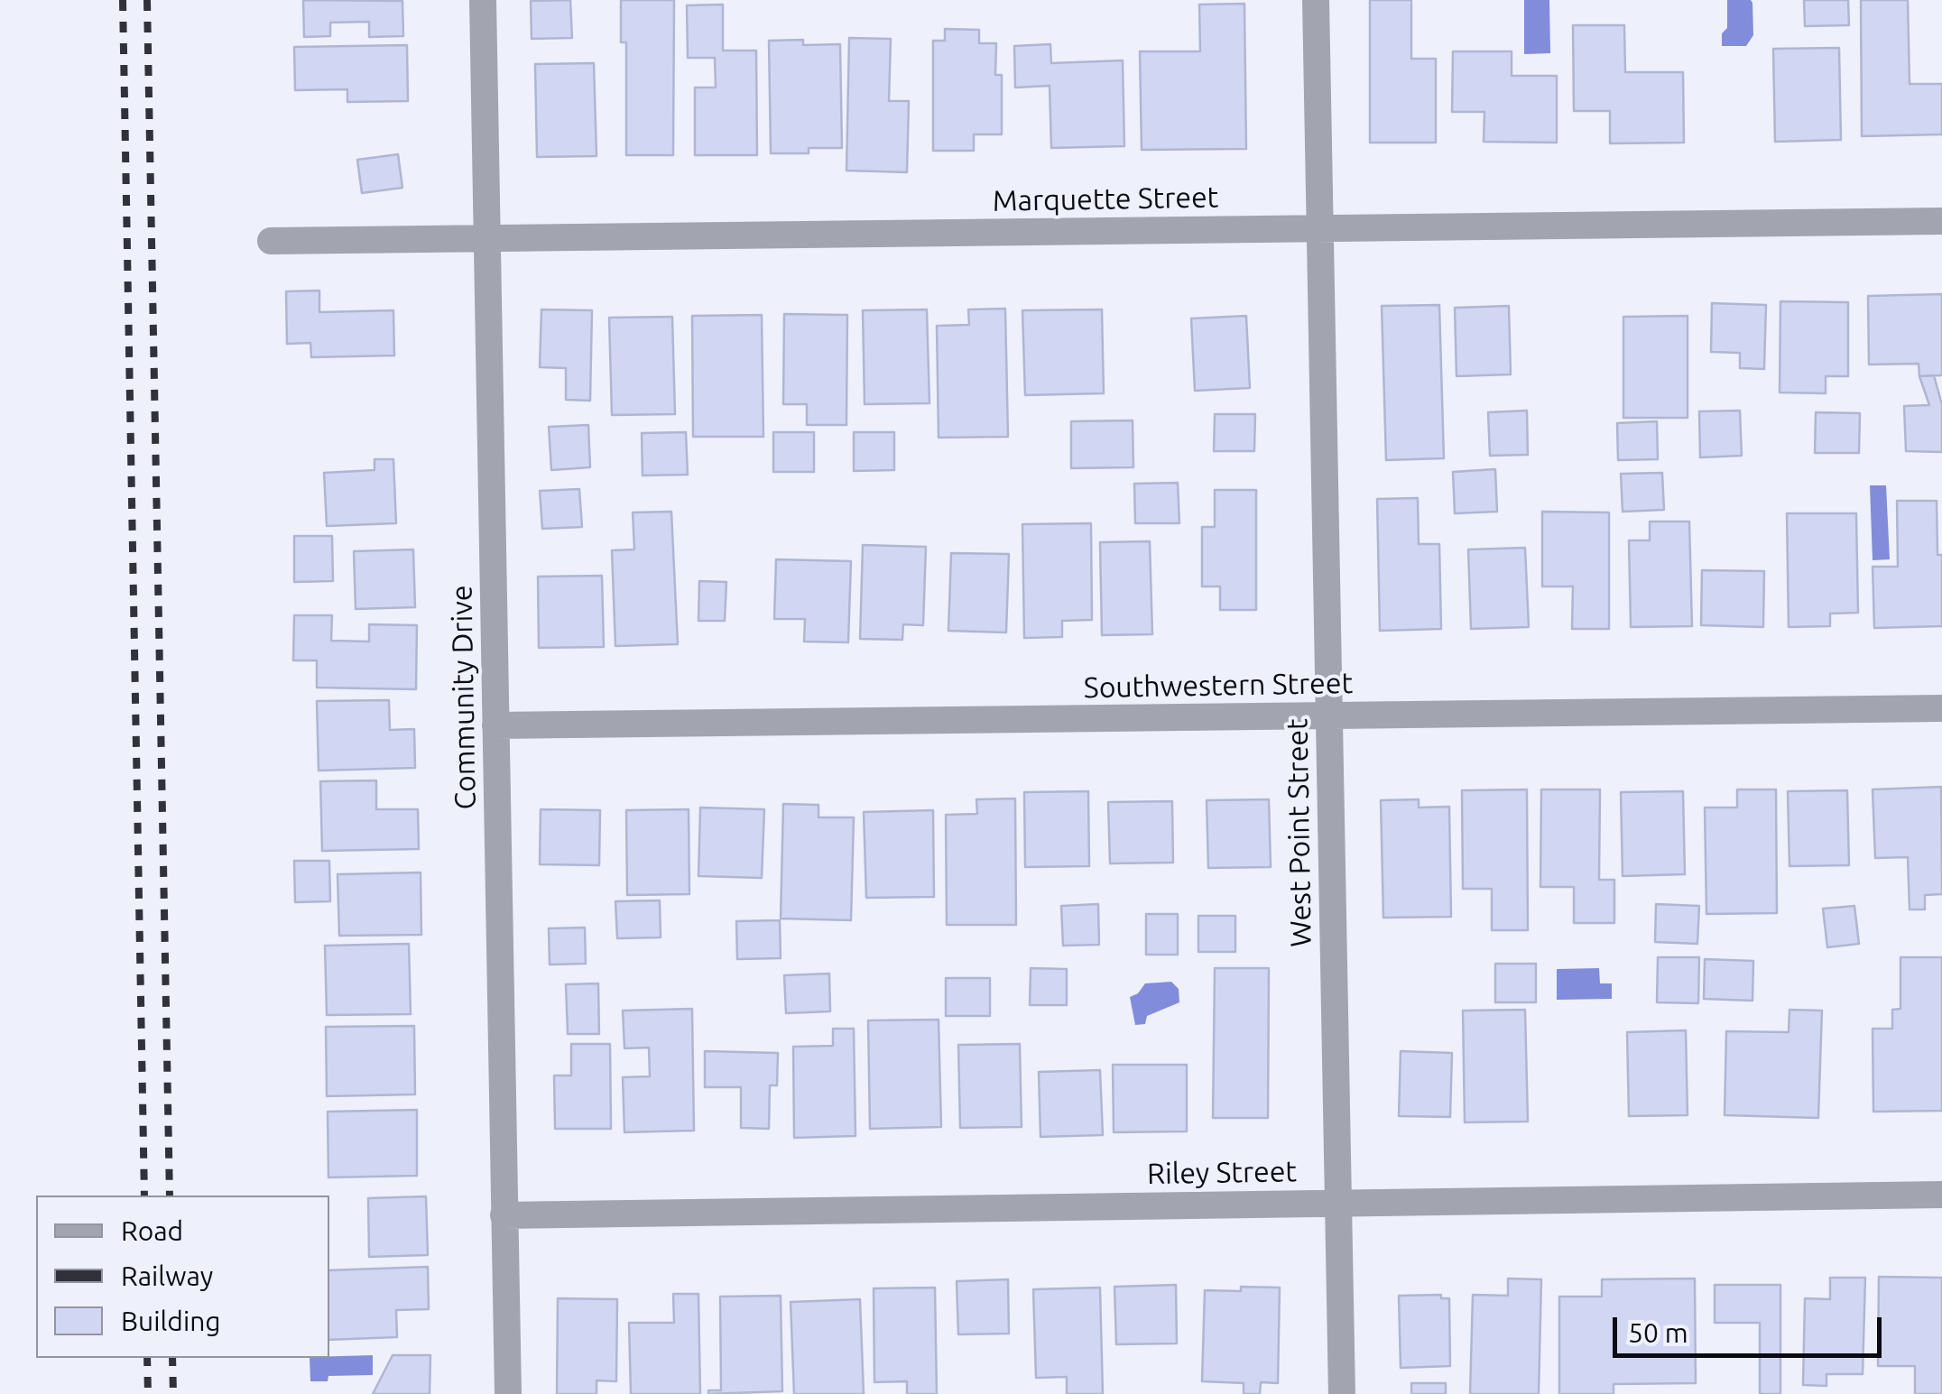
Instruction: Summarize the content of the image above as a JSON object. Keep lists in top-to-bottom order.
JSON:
{
  "streets": {
    "street": [
      "Marquette Street",
      "Southwestern Street",
      "Community Drive",
      "West Point Street",
      "Riley Street"
    ]
  },
  "crossings": [
    ["Marquette Street", "Community Drive"],
    ["Marquette Street", "West Point Street"],
    ["Southwestern Street", "Community Drive"],
    ["Southwestern Street", "West Point Street"],
    ["Community Drive", "Riley Street"],
    ["West Point Street", "Riley Street"]
  ],
  "legend": ["Road", "Railway", "Building"],
  "scale_bar": "50 m"
}
